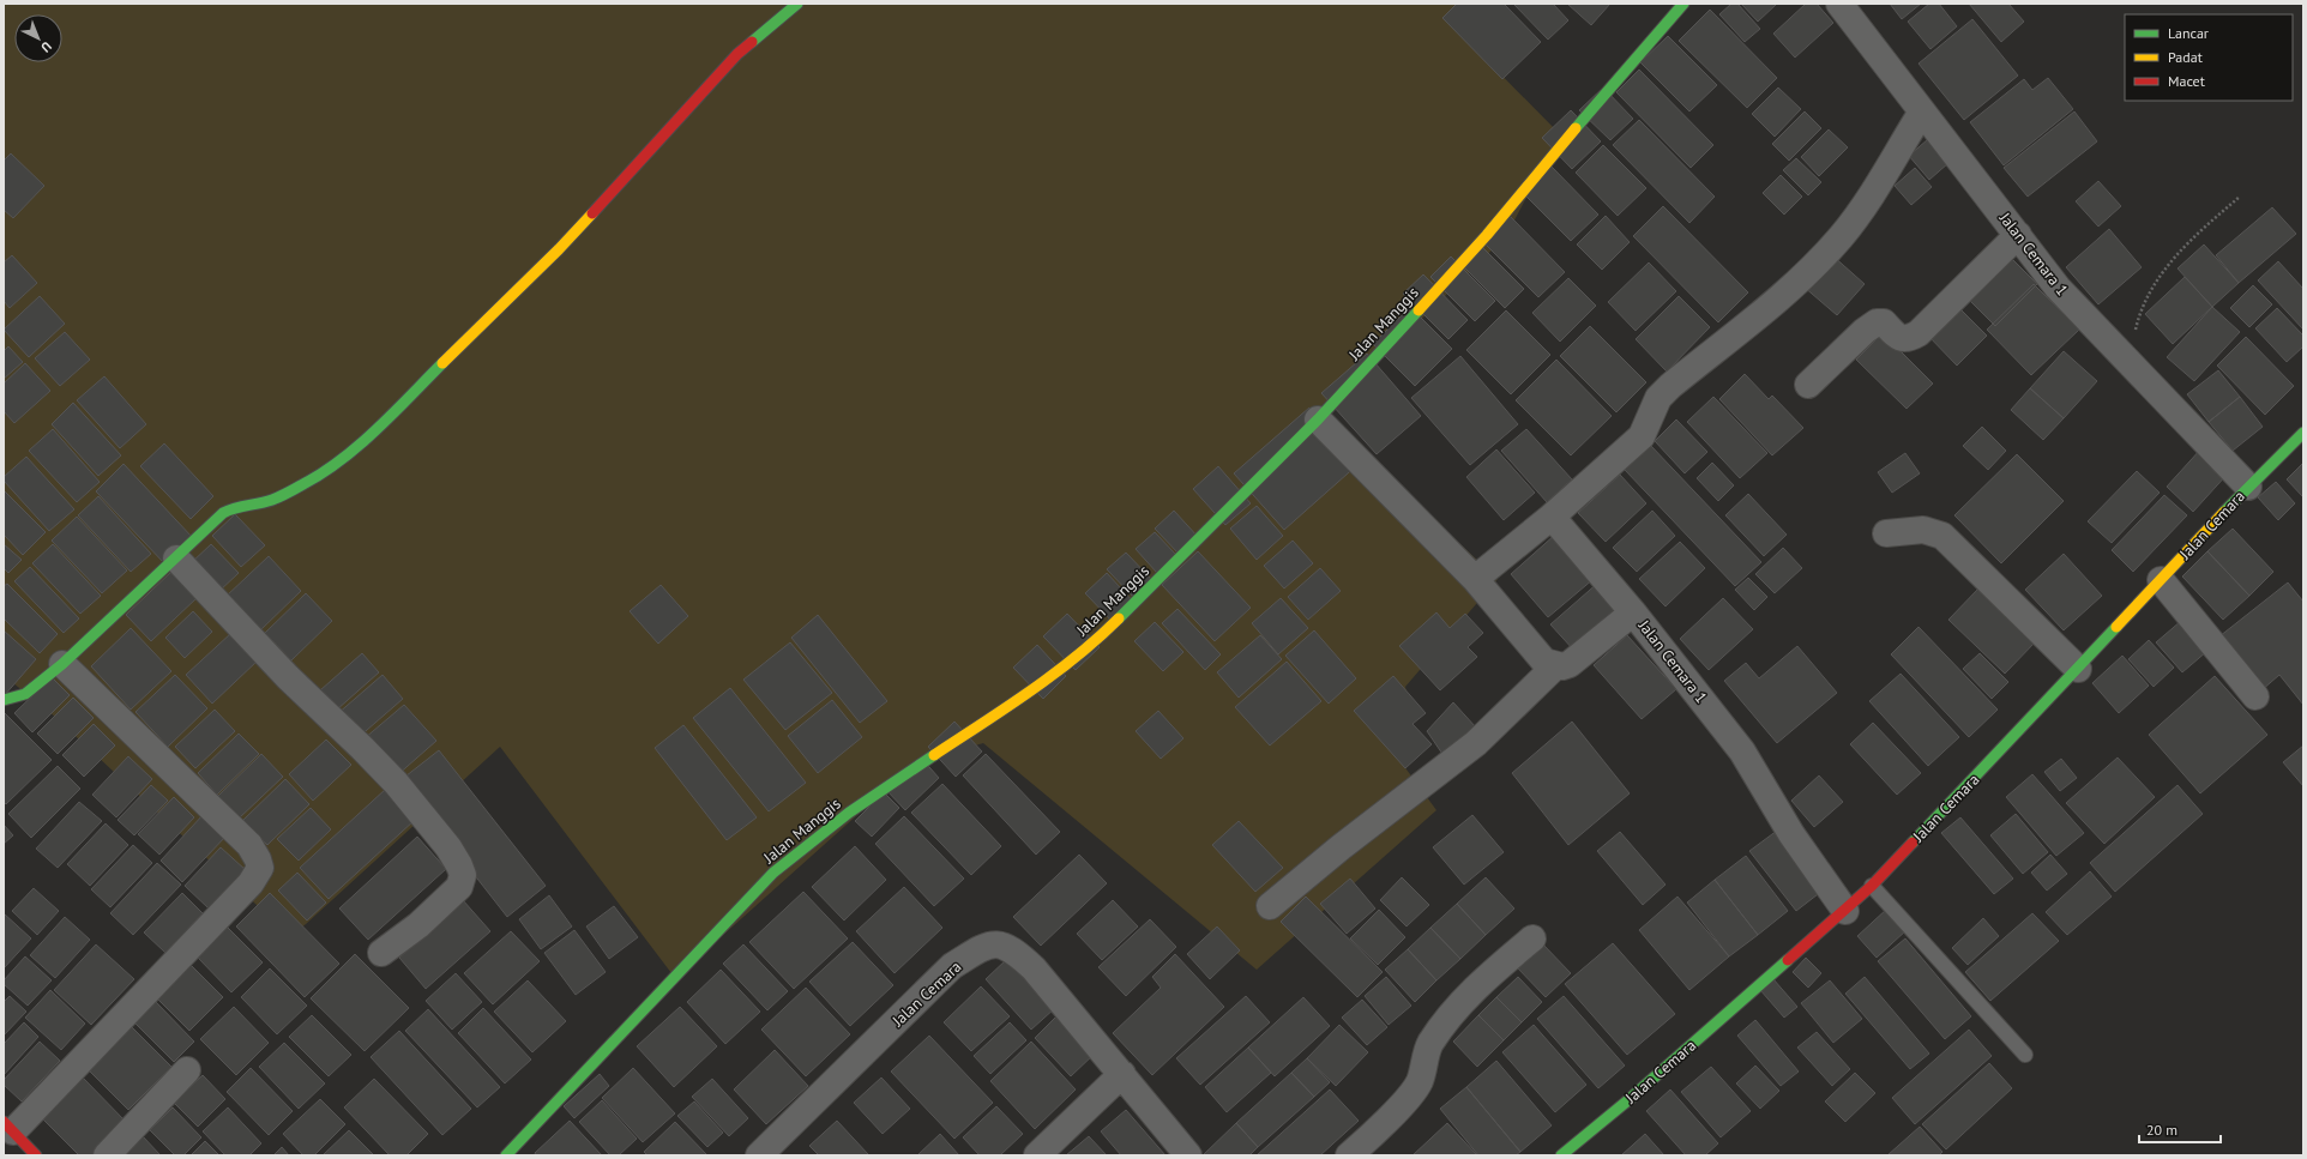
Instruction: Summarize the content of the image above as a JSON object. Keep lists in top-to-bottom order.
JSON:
{
  "streets": {
    "street": ["Jalan Cemara 1", "Jalan Manggis", "Jalan Cemara"]
  },
  "crossings": [
    ["Jalan Cemara 1", "Jalan Cemara"]
  ],
  "legend": ["Lancar", "Padat", "Macet"],
  "scale_bar": "20 m",
  "north": "bottom right"
}
